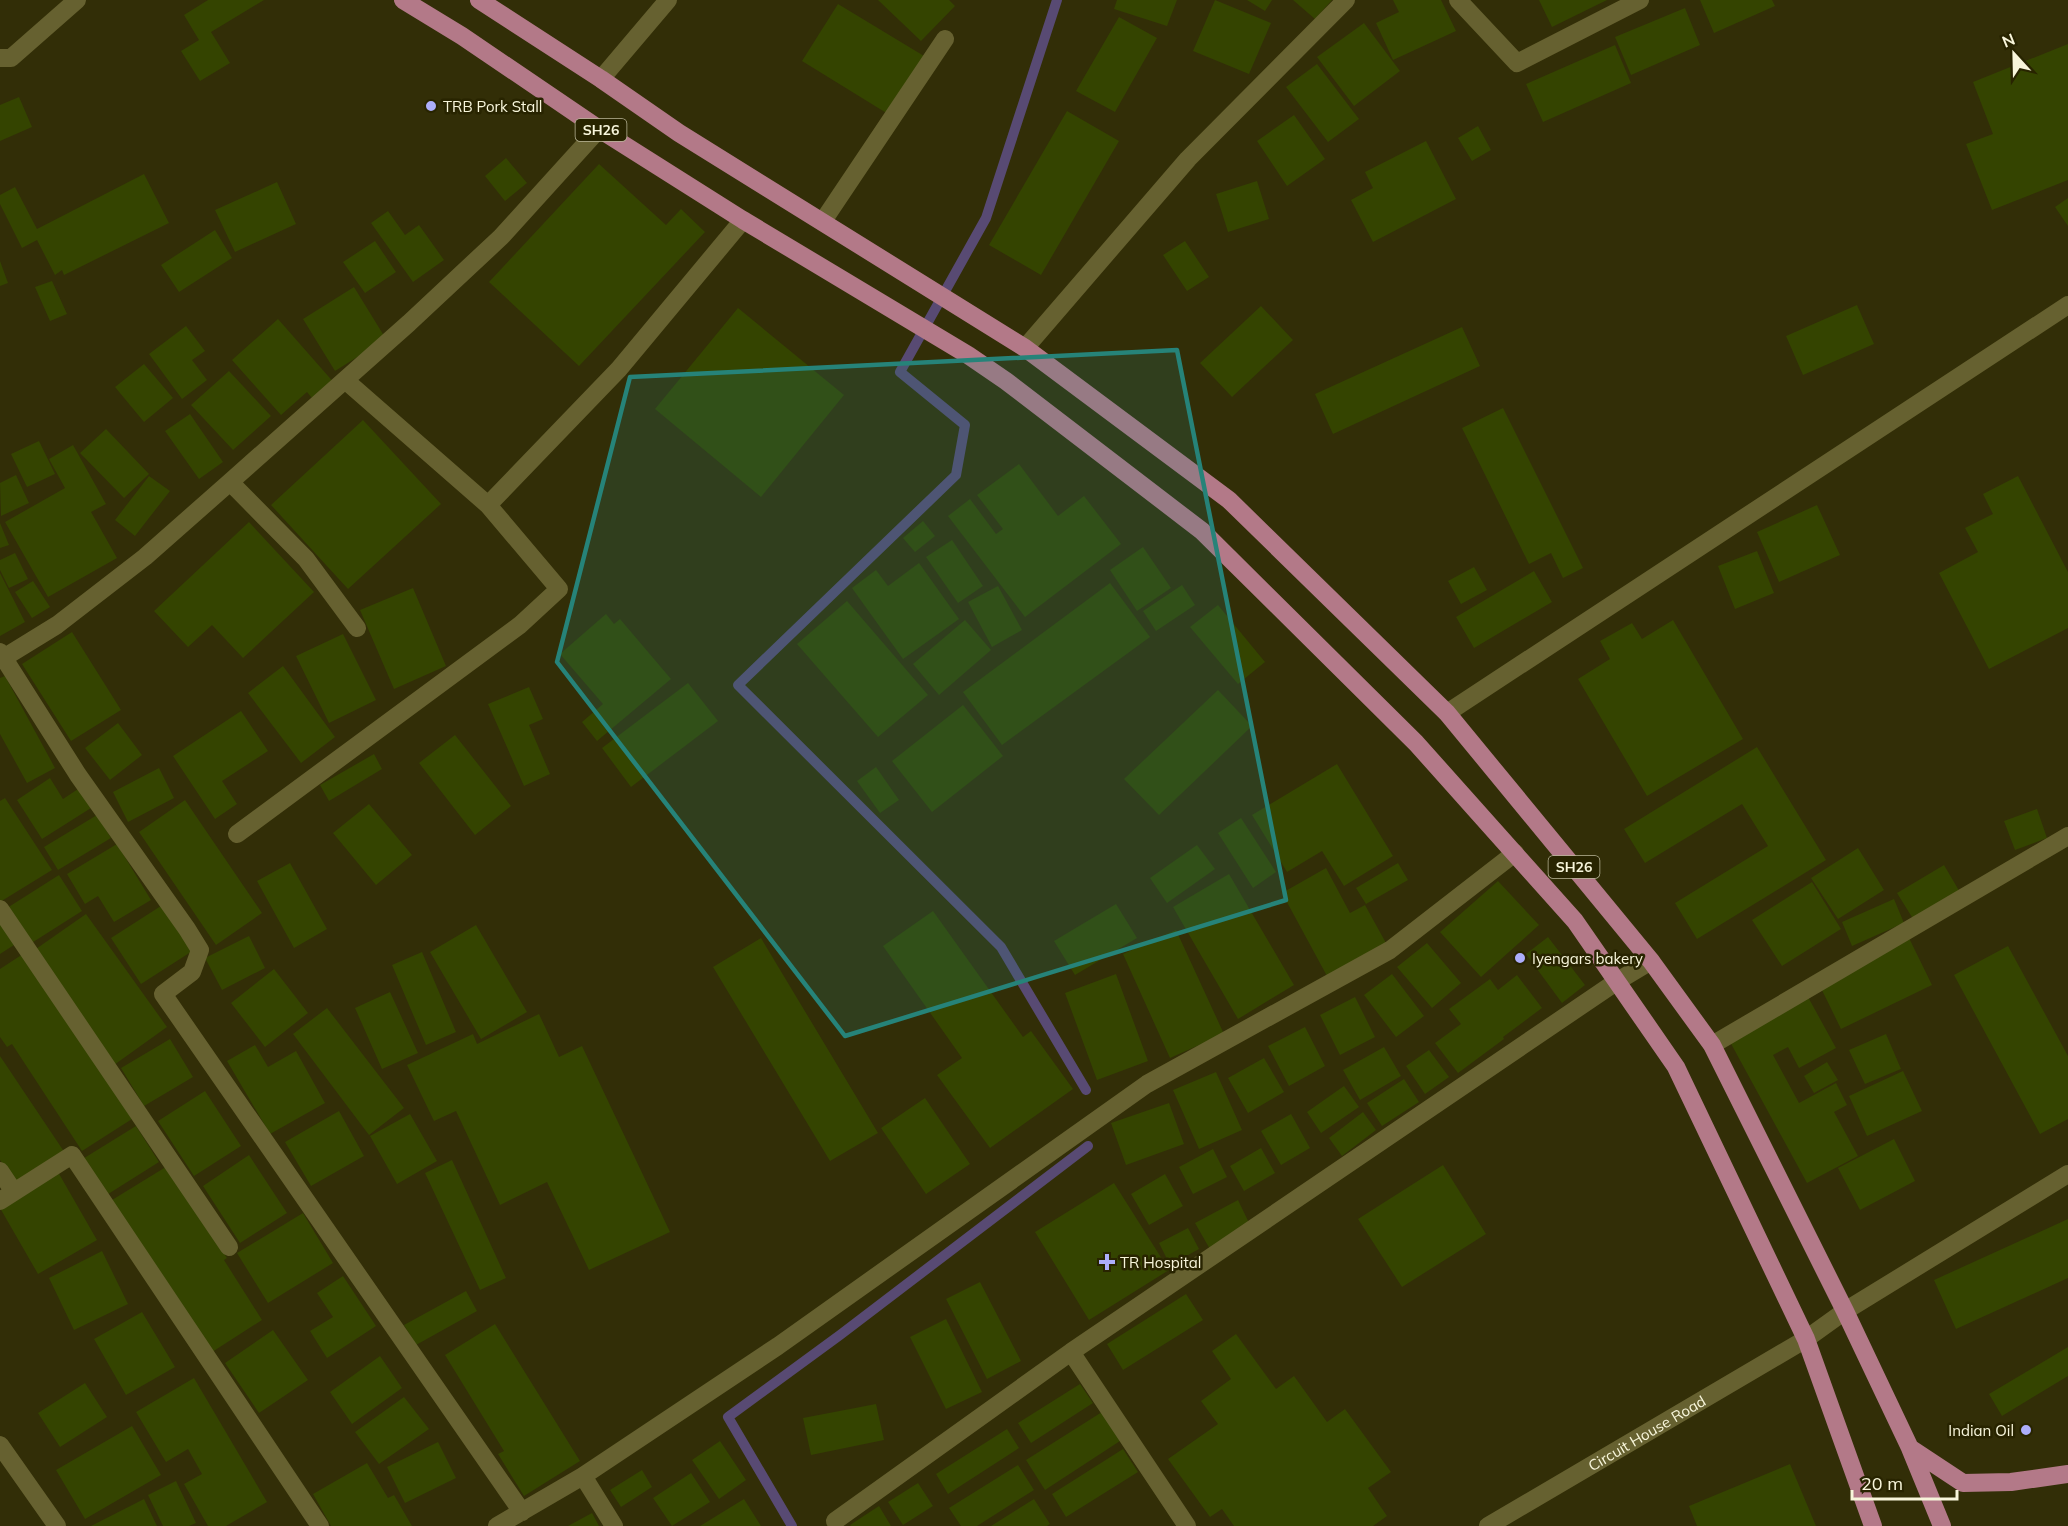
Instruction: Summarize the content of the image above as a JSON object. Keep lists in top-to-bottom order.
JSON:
{
  "streets": {
    "main road": ["SH26"],
    "street": ["Circuit House Road"]
  },
  "crossings": [
    ["SH26", "Circuit House Road"]
  ],
  "places": {
    "other": ["TRB Pork Stall", "Iyengars bakery", "Indian Oil"],
    "health": ["TR Hospital"]
  },
  "scale_bar": "20 m",
  "north": "top"
}
